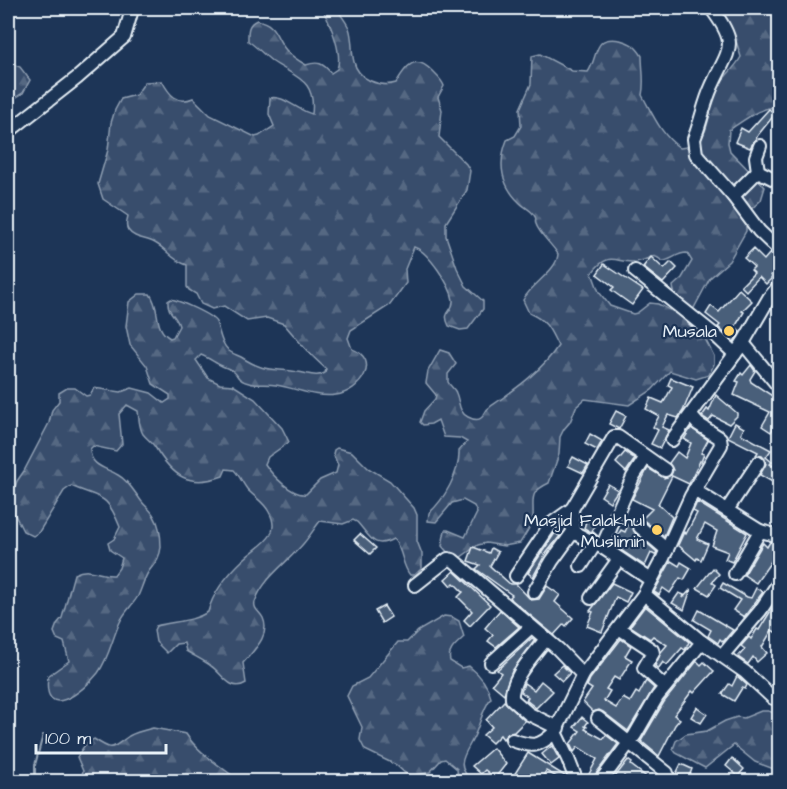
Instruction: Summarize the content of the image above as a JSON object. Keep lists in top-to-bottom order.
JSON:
{
  "places": ["Musala", "Masjid Falakhul Muslimin"],
  "scale_bar": "100 m"
}
